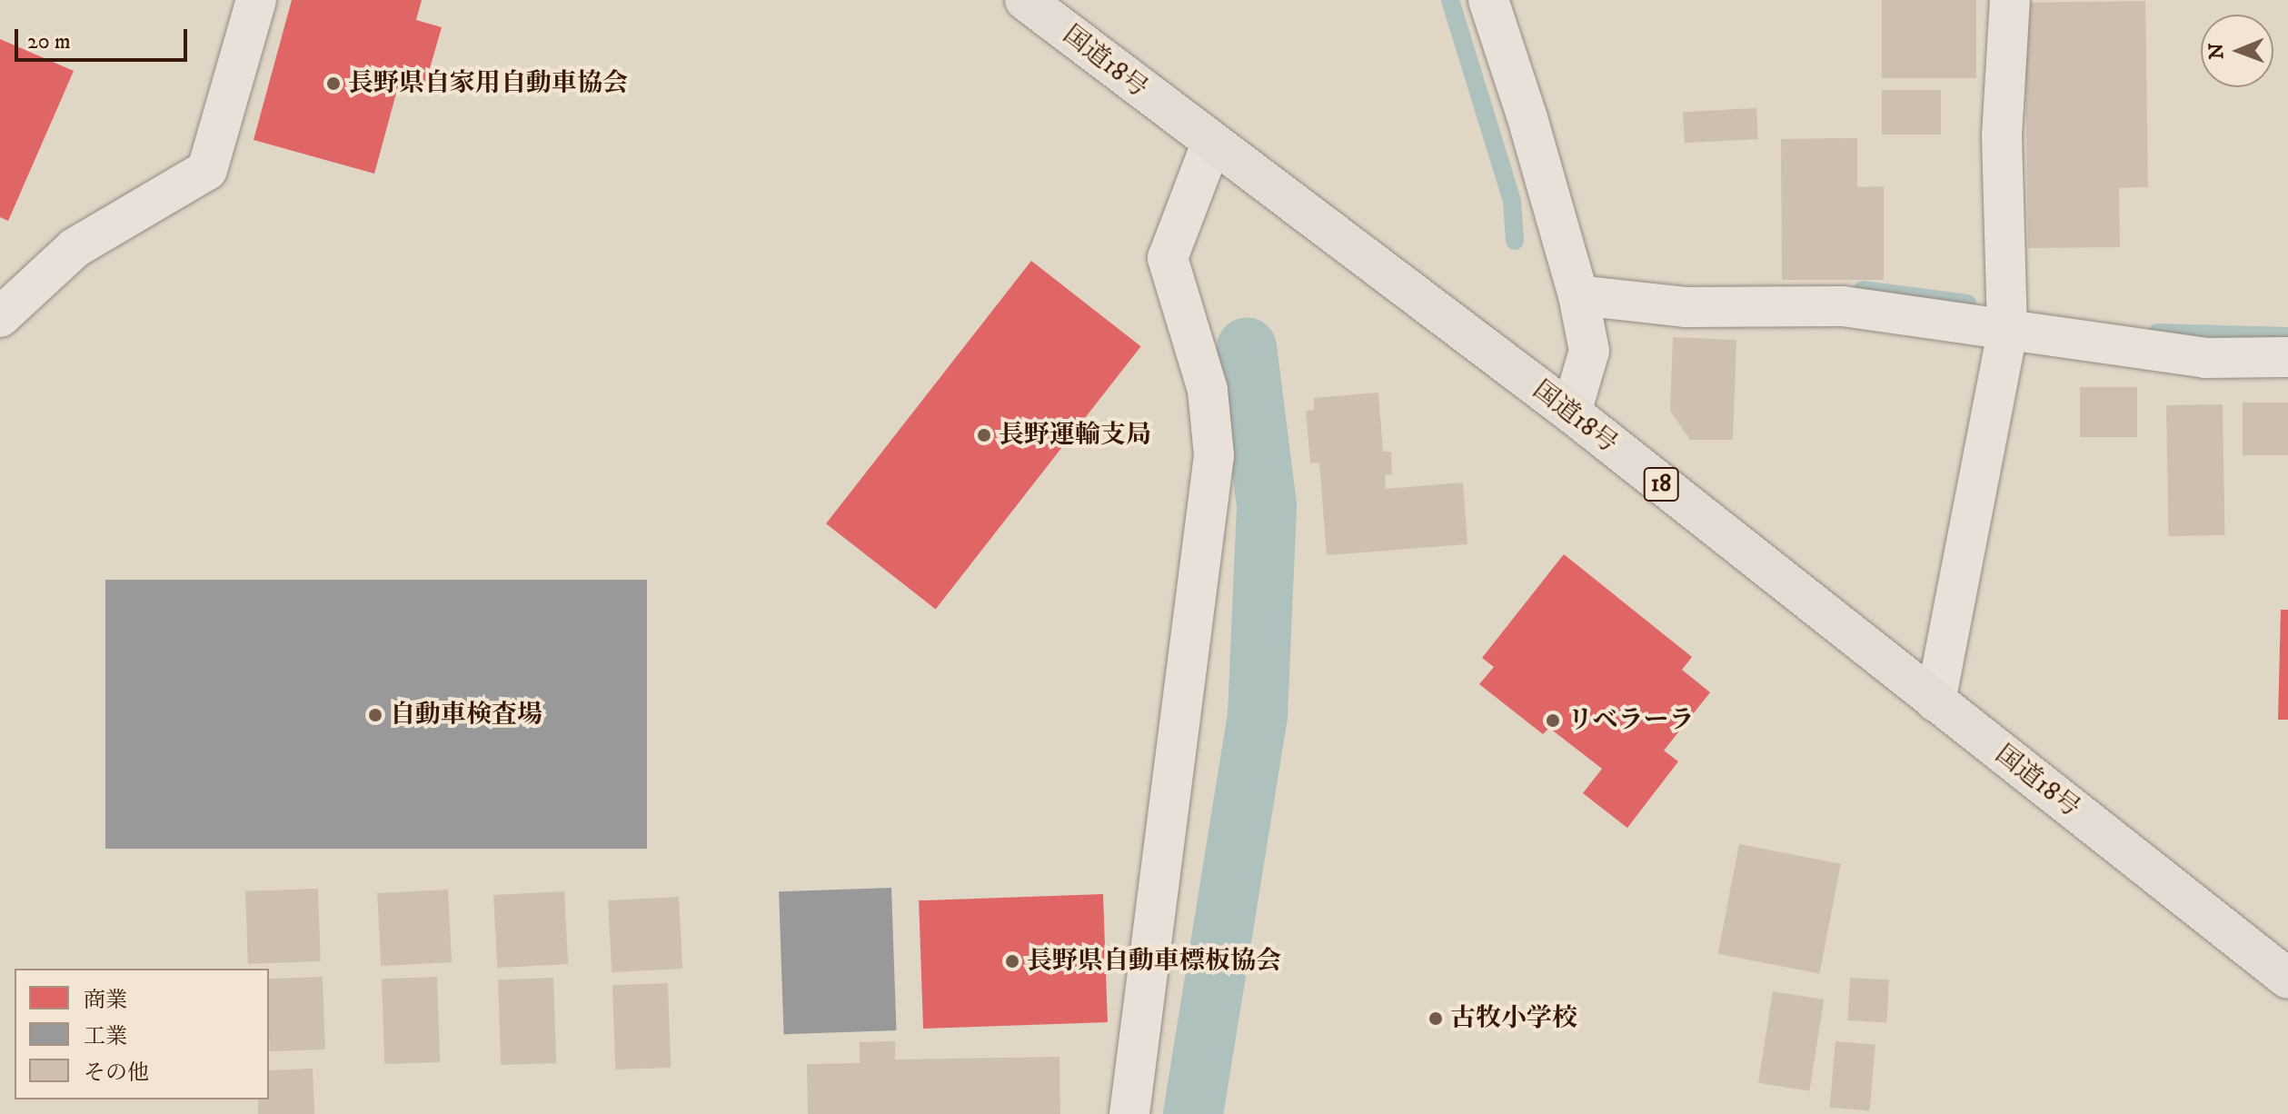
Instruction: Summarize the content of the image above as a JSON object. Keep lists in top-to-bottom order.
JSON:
{
  "streets": {
    "highway": ["国道18号", "18"]
  },
  "places": [
    "長野県自家用自動車協会",
    "長野運輸支局",
    "自動車検査場",
    "リベラーラ",
    "長野県自動車標板協会",
    "古牧小学校"
  ],
  "legend": ["商業", "工業", "その他"],
  "scale_bar": "20 m",
  "north": "left"
}
